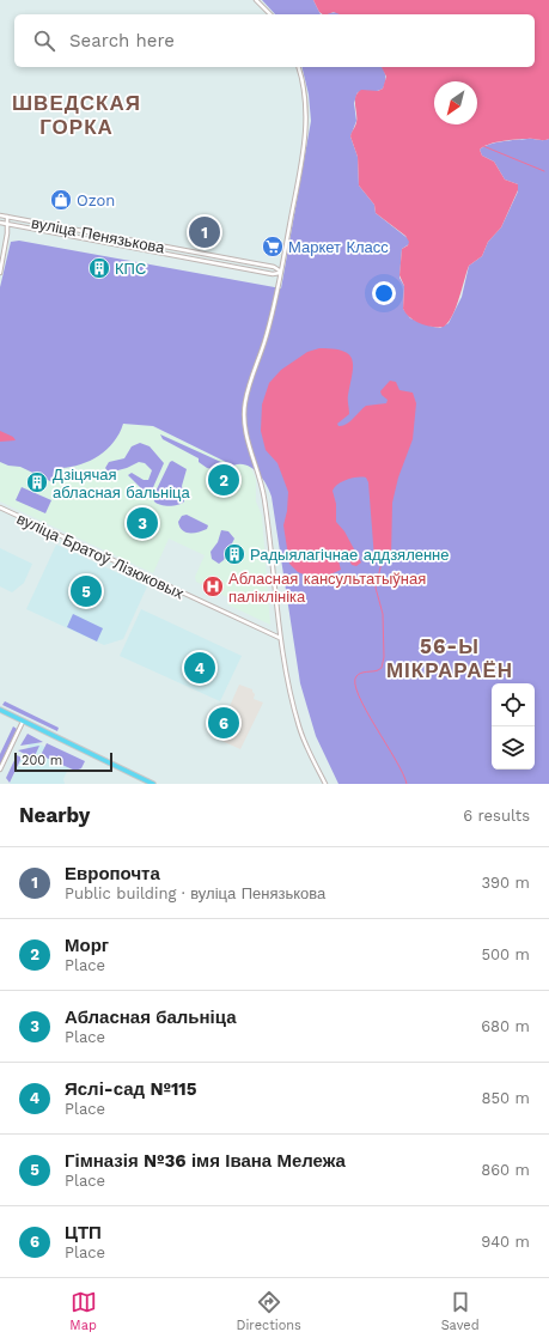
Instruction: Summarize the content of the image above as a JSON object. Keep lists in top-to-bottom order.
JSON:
{
  "streets": {
    "street": ["вуліца Пенязькова", "вуліца Братоў Лізюковых"]
  },
  "districts": ["ШВЕДСКАЯ ГОРКА", "56-Ы МІКРАРАЁН"],
  "places": {
    "shop": ["Ozon"],
    "supermarket": ["Маркет Класс"],
    "building": ["КПС", "Дзіцячая абласная бальніца", "Радыялагічнае аддзяленне"],
    "hospital": ["Абласная кансультатыўная паліклініка"]
  },
  "scale_bar": "200 m",
  "north": "bottom left",
  "page": {
    "search": "Search here",
    "pins": [
      "1",
      "2",
      "3",
      "5",
      "4",
      "6"
    ],
    "scale": "200 m",
    "heading": ["Nearby", "6 results"],
    "list": [
      {
        "mark": "1",
        "name": "Европочта",
        "note": "Public building · вуліца Пенязькова",
        "value": "390 m"
      },
      {
        "mark": "2",
        "name": "Морг",
        "note": "Place",
        "value": "500 m"
      },
      {
        "mark": "3",
        "name": "Абласная бальніца",
        "note": "Place",
        "value": "680 m"
      },
      {
        "mark": "4",
        "name": "Яслі-сад №115",
        "note": "Place",
        "value": "850 m"
      },
      {
        "mark": "5",
        "name": "Гімназія №36 імя Івана Мележа",
        "note": "Place",
        "value": "860 m"
      },
      {
        "mark": "6",
        "name": "ЦТП",
        "note": "Place",
        "value": "940 m"
      }
    ],
    "nav": ["Map", "Directions", "Saved"]
  }
}
